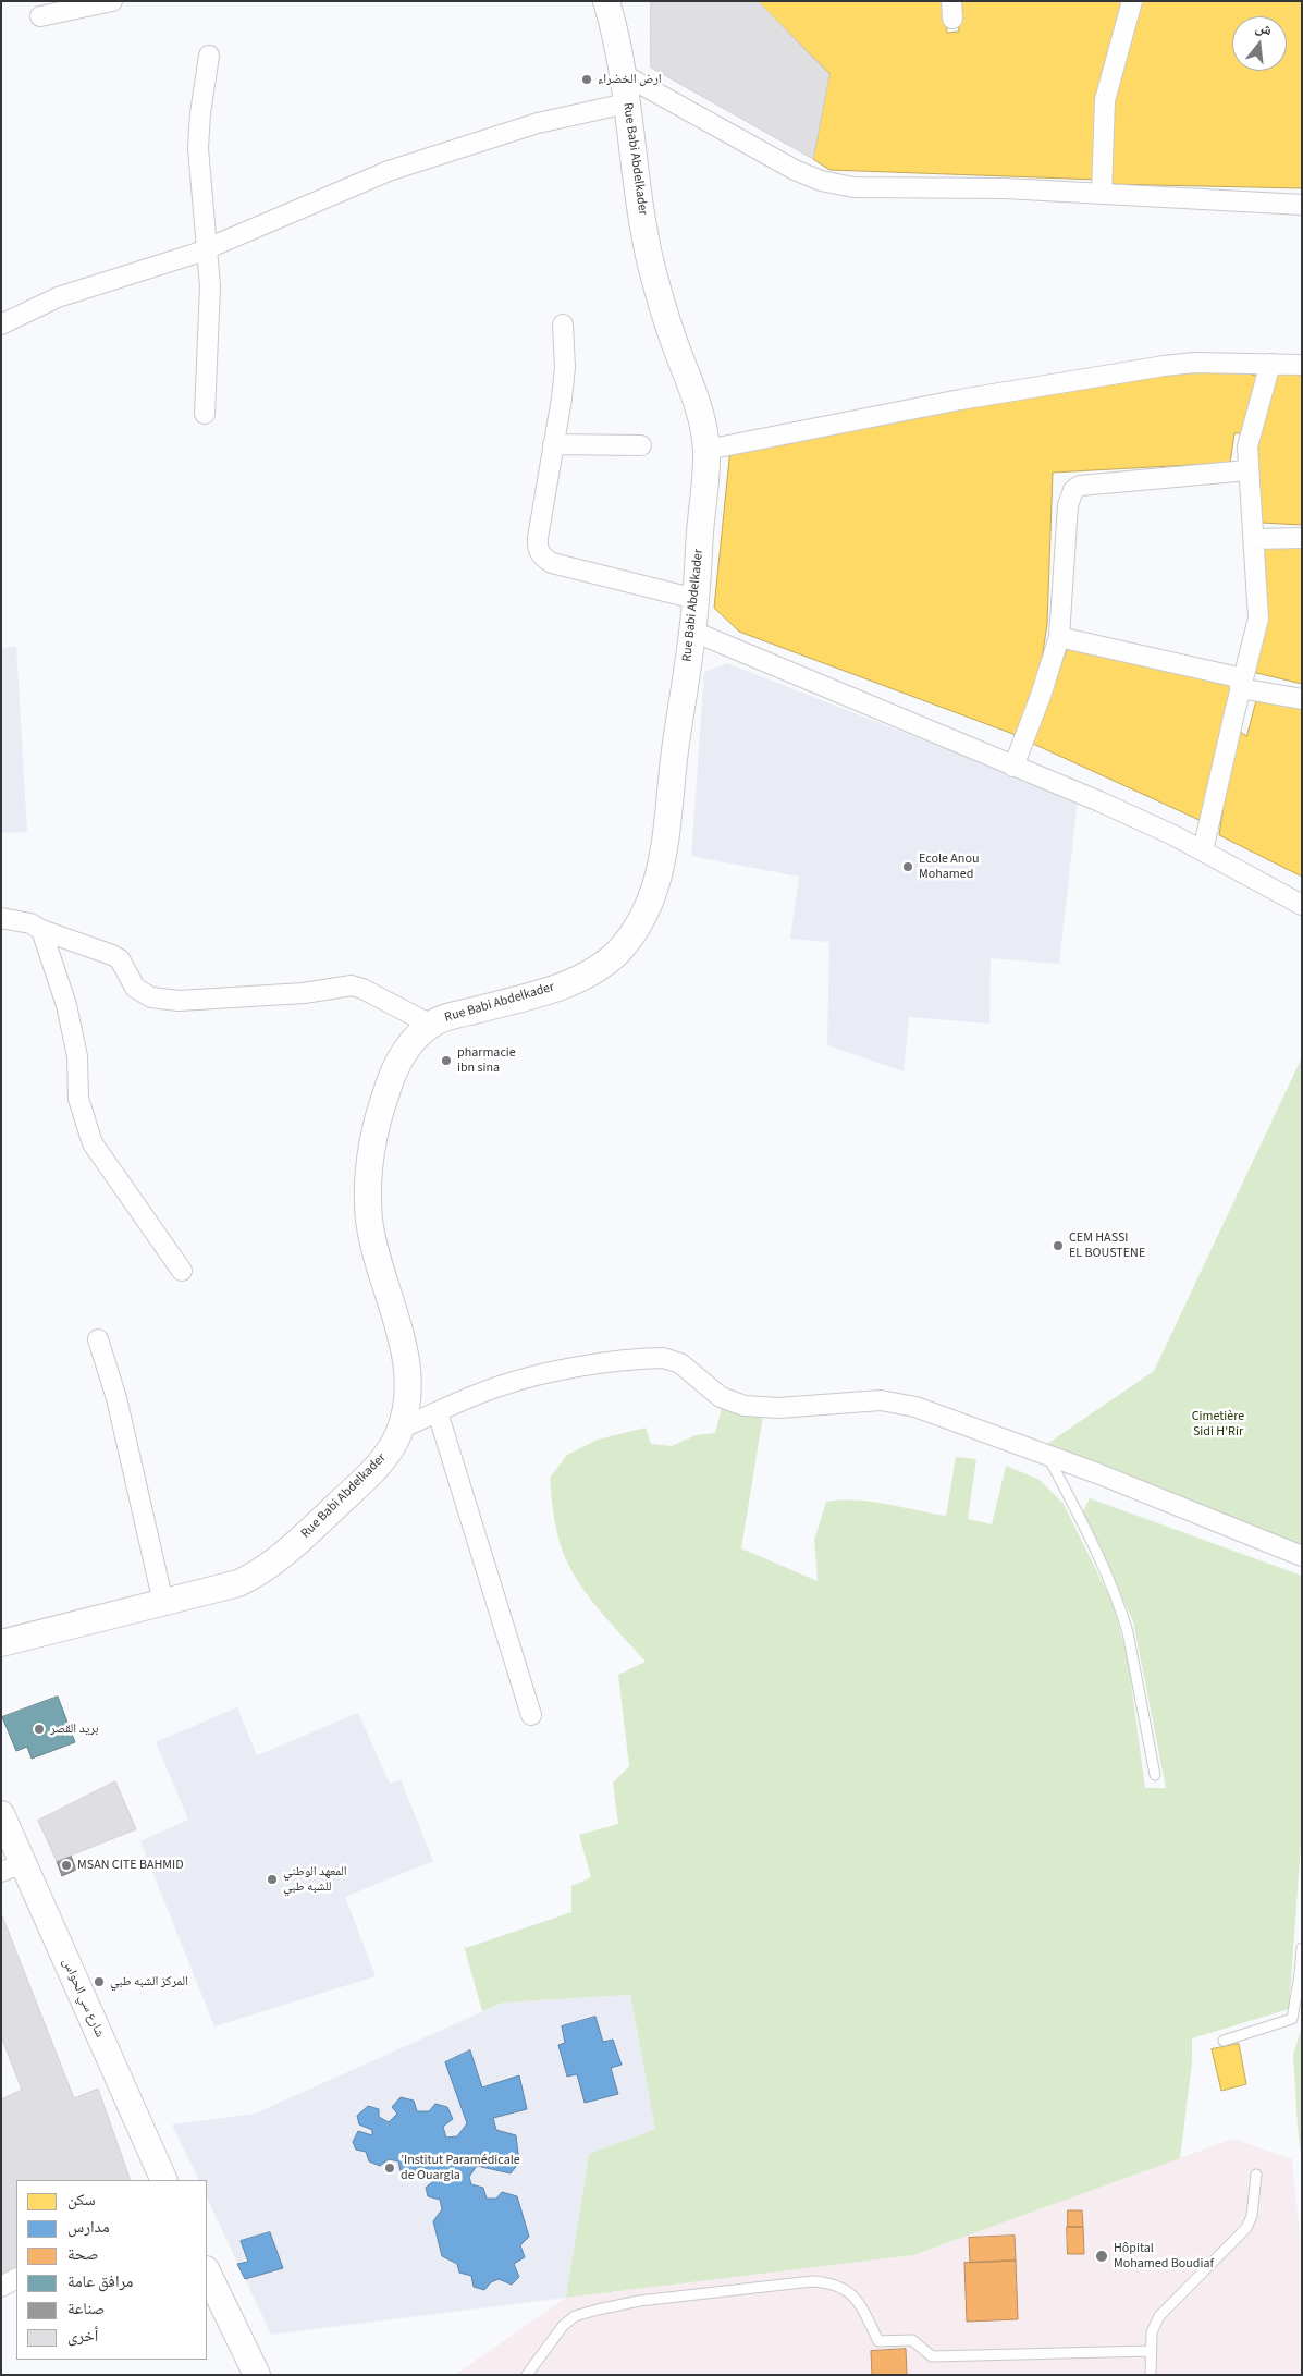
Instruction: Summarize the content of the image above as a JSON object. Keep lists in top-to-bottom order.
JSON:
{
  "streets": {
    "main road": ["Rue Babi Abdelkader", "شارع سي الحواس"]
  },
  "parks": ["Cimetière Sidi H'Rir"],
  "places": [
    "ارض الخضراء",
    "Ecole Anou Mohamed",
    "pharmacie ibn sina",
    "CEM HASSI EL BOUSTENE",
    "بريد القصر",
    "MSAN CITE BAHMID",
    "المعهد الوطني للشبه طبي",
    "المركز الشبه طبي",
    "’Institut Paramédicale de Ouargla",
    "Hôpital Mohamed Boudiaf"
  ],
  "legend": [
    "سكن",
    "مدارس",
    "صحة",
    "مرافق عامة",
    "صناعة",
    "أخرى"
  ],
  "north": "top"
}
